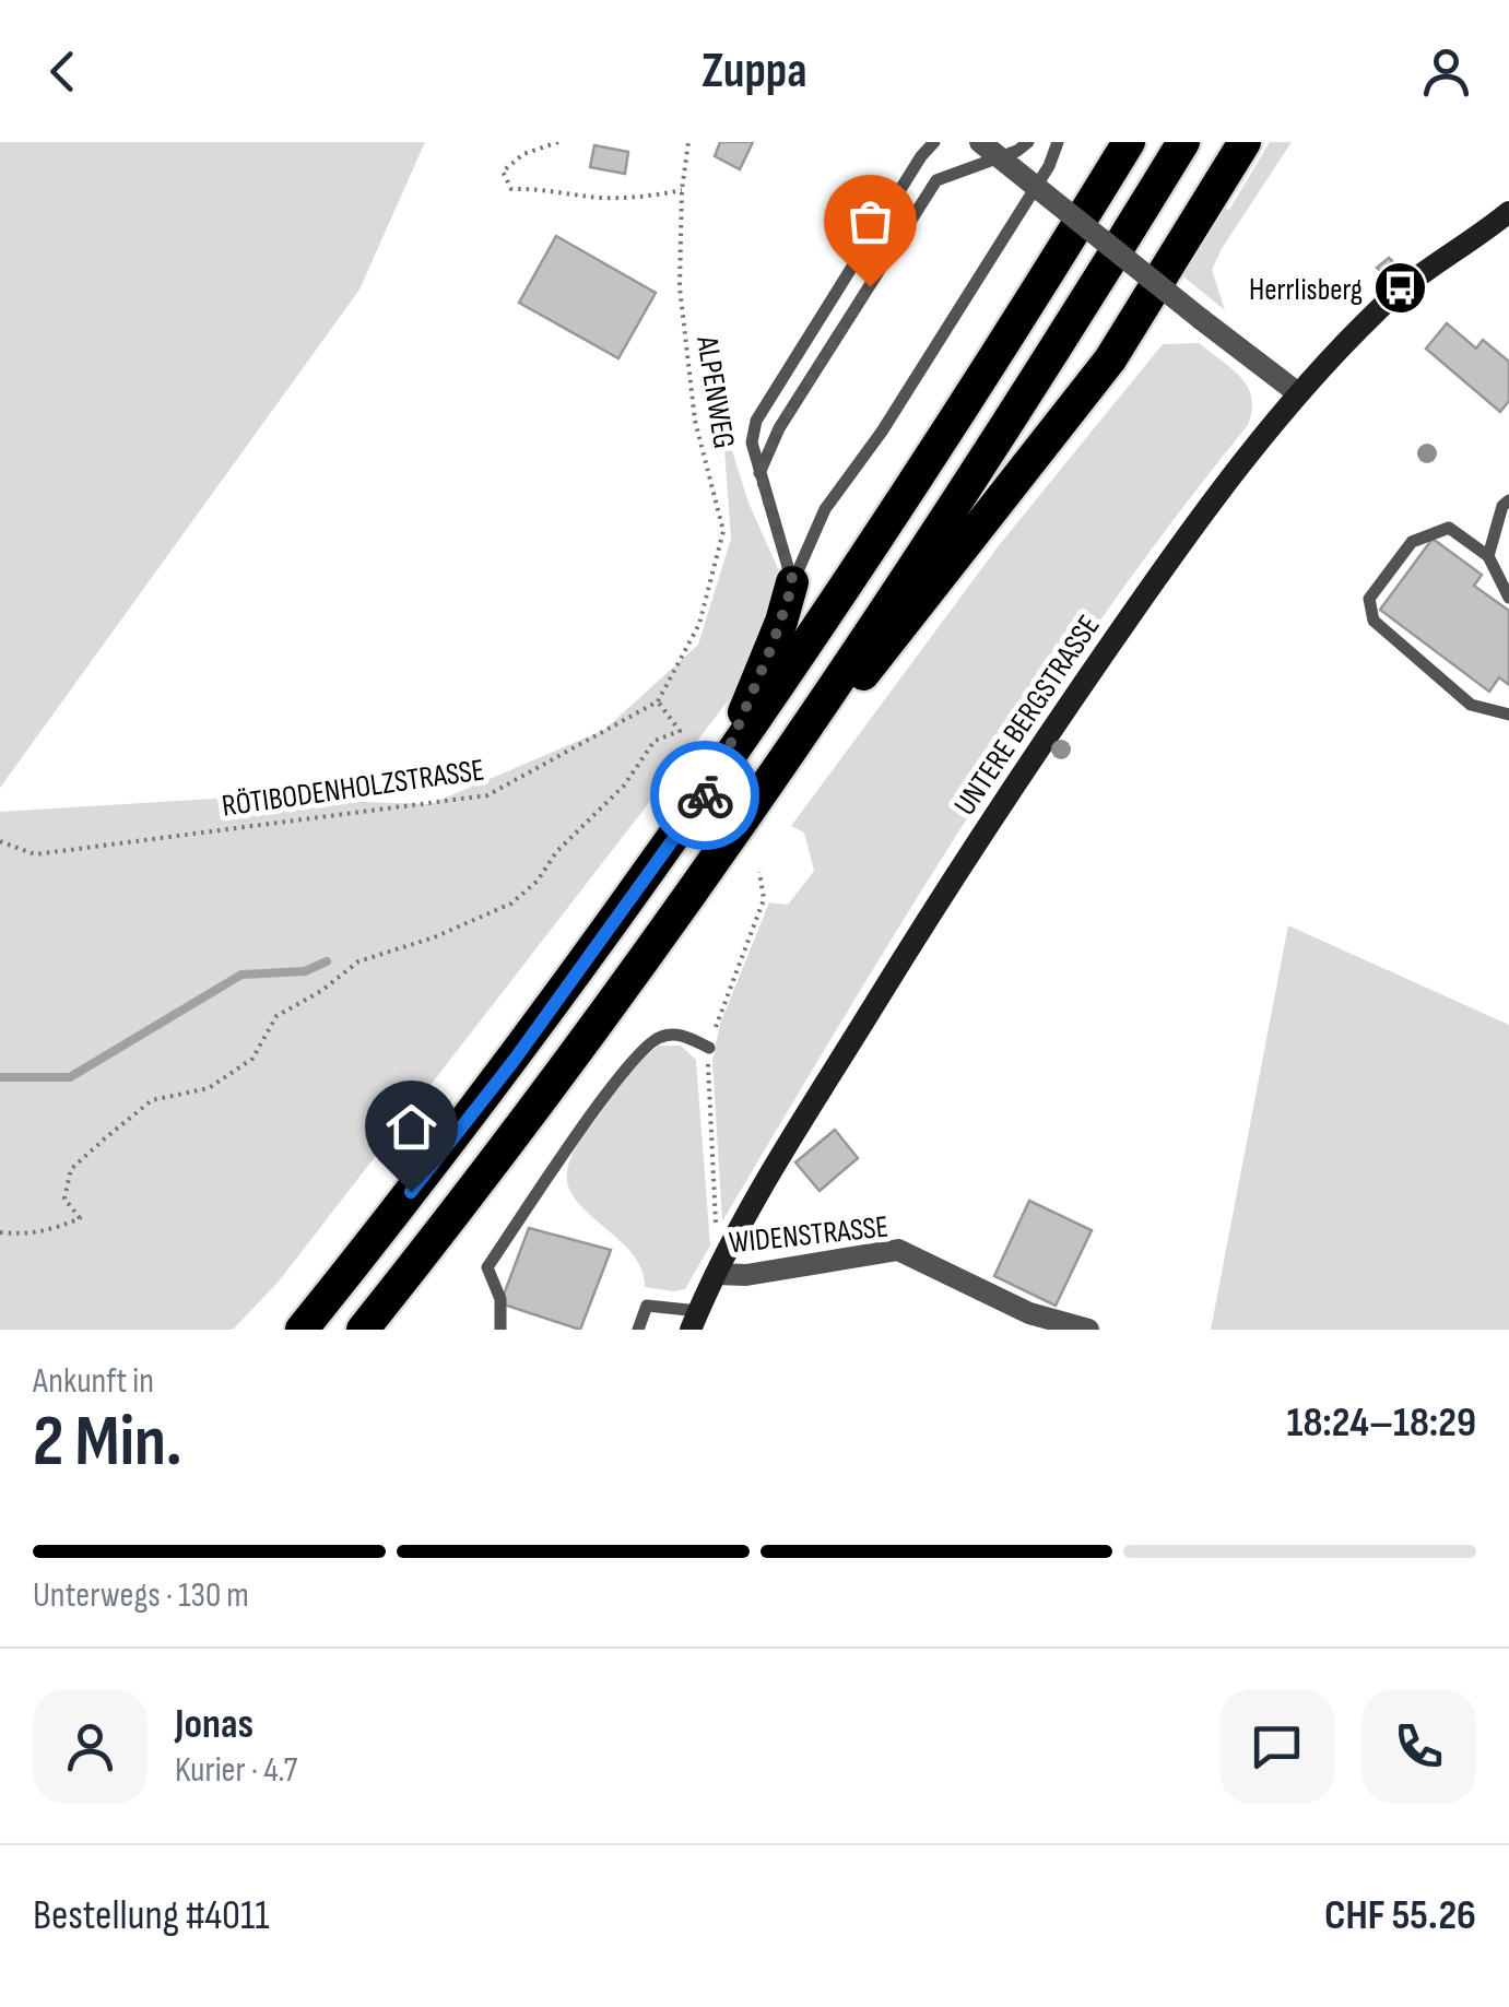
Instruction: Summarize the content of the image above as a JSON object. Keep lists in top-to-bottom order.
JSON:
{
  "streets": {
    "main road": ["UNTERE BERGSTRASSE"],
    "street": ["WIDENSTRASSE"],
    "path": ["ALPENWEG", "RÖTIBODENHOLZSTRASSE"]
  },
  "crossings": [
    ["ALPENWEG", "RÖTIBODENHOLZSTRASSE"],
    ["UNTERE BERGSTRASSE", "WIDENSTRASSE"]
  ],
  "places": {
    "bus stop": ["Herrlisberg"]
  },
  "page": {
    "header": "Zuppa",
    "heading": ["2 Min.", "Ankunft in", "18:24–18:29"],
    "panel": [
      "Jonas",
      "Kurier · 4.7",
      "Bestellung #4011",
      "CHF 55.26"
    ],
    "bar": "Unterwegs · 130 m"
  }
}
